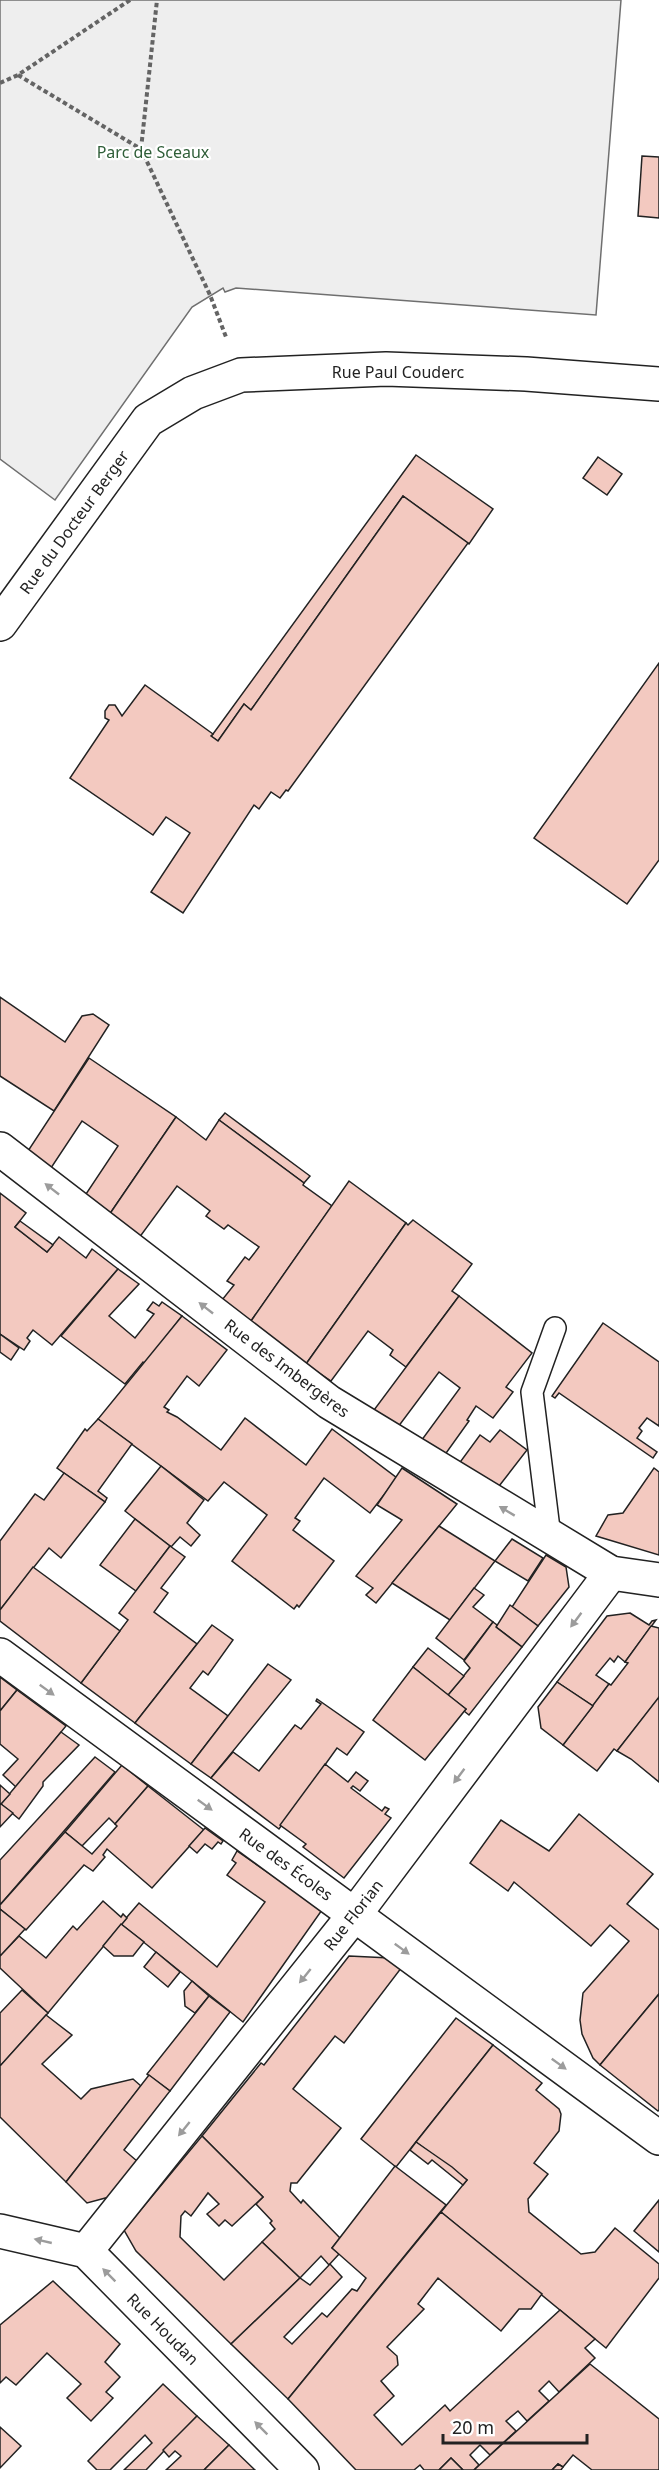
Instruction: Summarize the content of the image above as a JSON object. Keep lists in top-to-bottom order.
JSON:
{
  "streets": {
    "street": [
      "Rue Paul Couderc",
      "Rue du Docteur Berger",
      "Rue des Imbergères",
      "Rue des Écoles",
      "Rue Florian",
      "Rue Houdan"
    ]
  },
  "crossings": [
    ["Rue Paul Couderc", "Rue du Docteur Berger"],
    ["Rue des Imbergères", "Rue Florian"],
    ["Rue des Écoles", "Rue Florian"],
    ["Rue Florian", "Rue Houdan"]
  ],
  "one_way": [
    "Rue des Imbergères",
    "Rue des Écoles",
    "Rue Florian",
    "Rue Houdan"
  ],
  "parks": ["Parc de Sceaux"],
  "scale_bar": "20 m"
}
